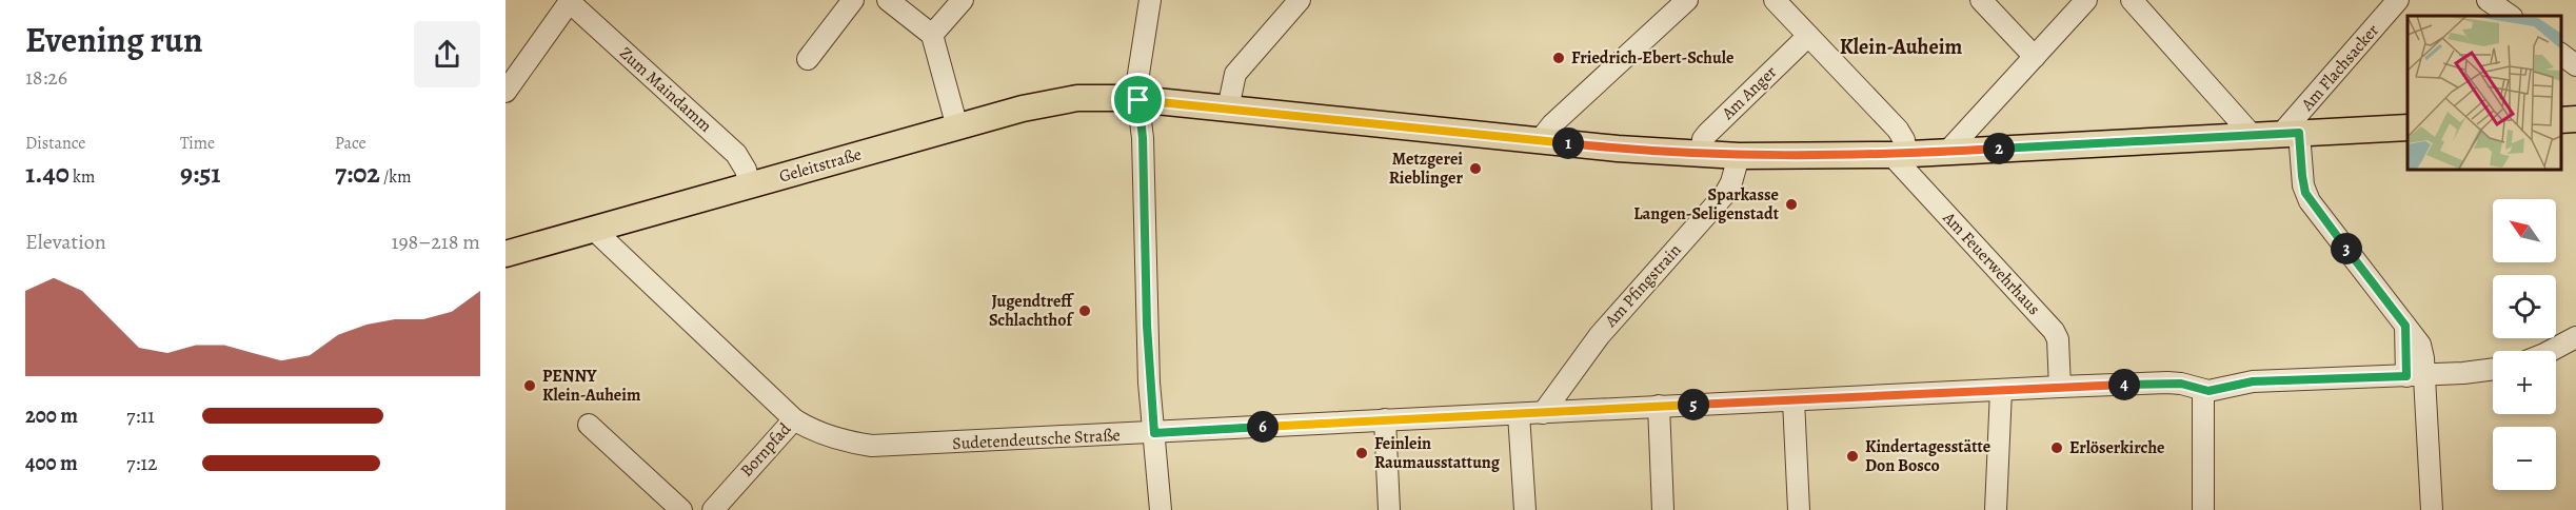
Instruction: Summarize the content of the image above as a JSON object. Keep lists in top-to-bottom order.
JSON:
{
  "streets": {
    "main road": ["Geleitstraße"],
    "street": [
      "Am Flachsacker",
      "Zum Maindamm",
      "Am Anger",
      "Am Feuerwehrhaus",
      "Am Pfingstrain",
      "Sudetendeutsche Straße",
      "Bornpfad"
    ]
  },
  "crossings": [
    ["Am Flachsacker", "Geleitstraße"],
    ["Zum Maindamm", "Geleitstraße"],
    ["Am Anger", "Geleitstraße"],
    ["Am Anger", "Am Feuerwehrhaus"],
    ["Geleitstraße", "Am Feuerwehrhaus"],
    ["Geleitstraße", "Am Pfingstrain"],
    ["Geleitstraße", "Sudetendeutsche Straße"],
    ["Am Feuerwehrhaus", "Sudetendeutsche Straße"],
    ["Am Pfingstrain", "Sudetendeutsche Straße"],
    ["Sudetendeutsche Straße", "Bornpfad"]
  ],
  "districts": ["Klein-Auheim"],
  "places": [
    "Friedrich-Ebert-Schule",
    "Metzgerei Rieblinger",
    "Sparkasse Langen-Seligenstadt",
    "Jugendtreff Schlachthof",
    "PENNY Klein-Auheim",
    "Erlöserkirche",
    "Feinlein Raumausstattung",
    "Kindertagesstätte Don Bosco"
  ],
  "north": "top left",
  "page": {
    "heading": ["Evening run", "18:26"],
    "stats": [
      ["Distance", "1.40 km"],
      ["Time", "9:51"],
      ["Pace", "7:02 /km"]
    ],
    "pins": [
      "1",
      "2",
      "3",
      "4",
      "5",
      "6"
    ],
    "map_buttons": ["+", "−"],
    "chart": ["Elevation", "198–218 m"],
    "list": [
      {
        "name": "200 m",
        "note": "7:11"
      },
      {
        "name": "400 m",
        "note": "7:12"
      }
    ]
  }
}
